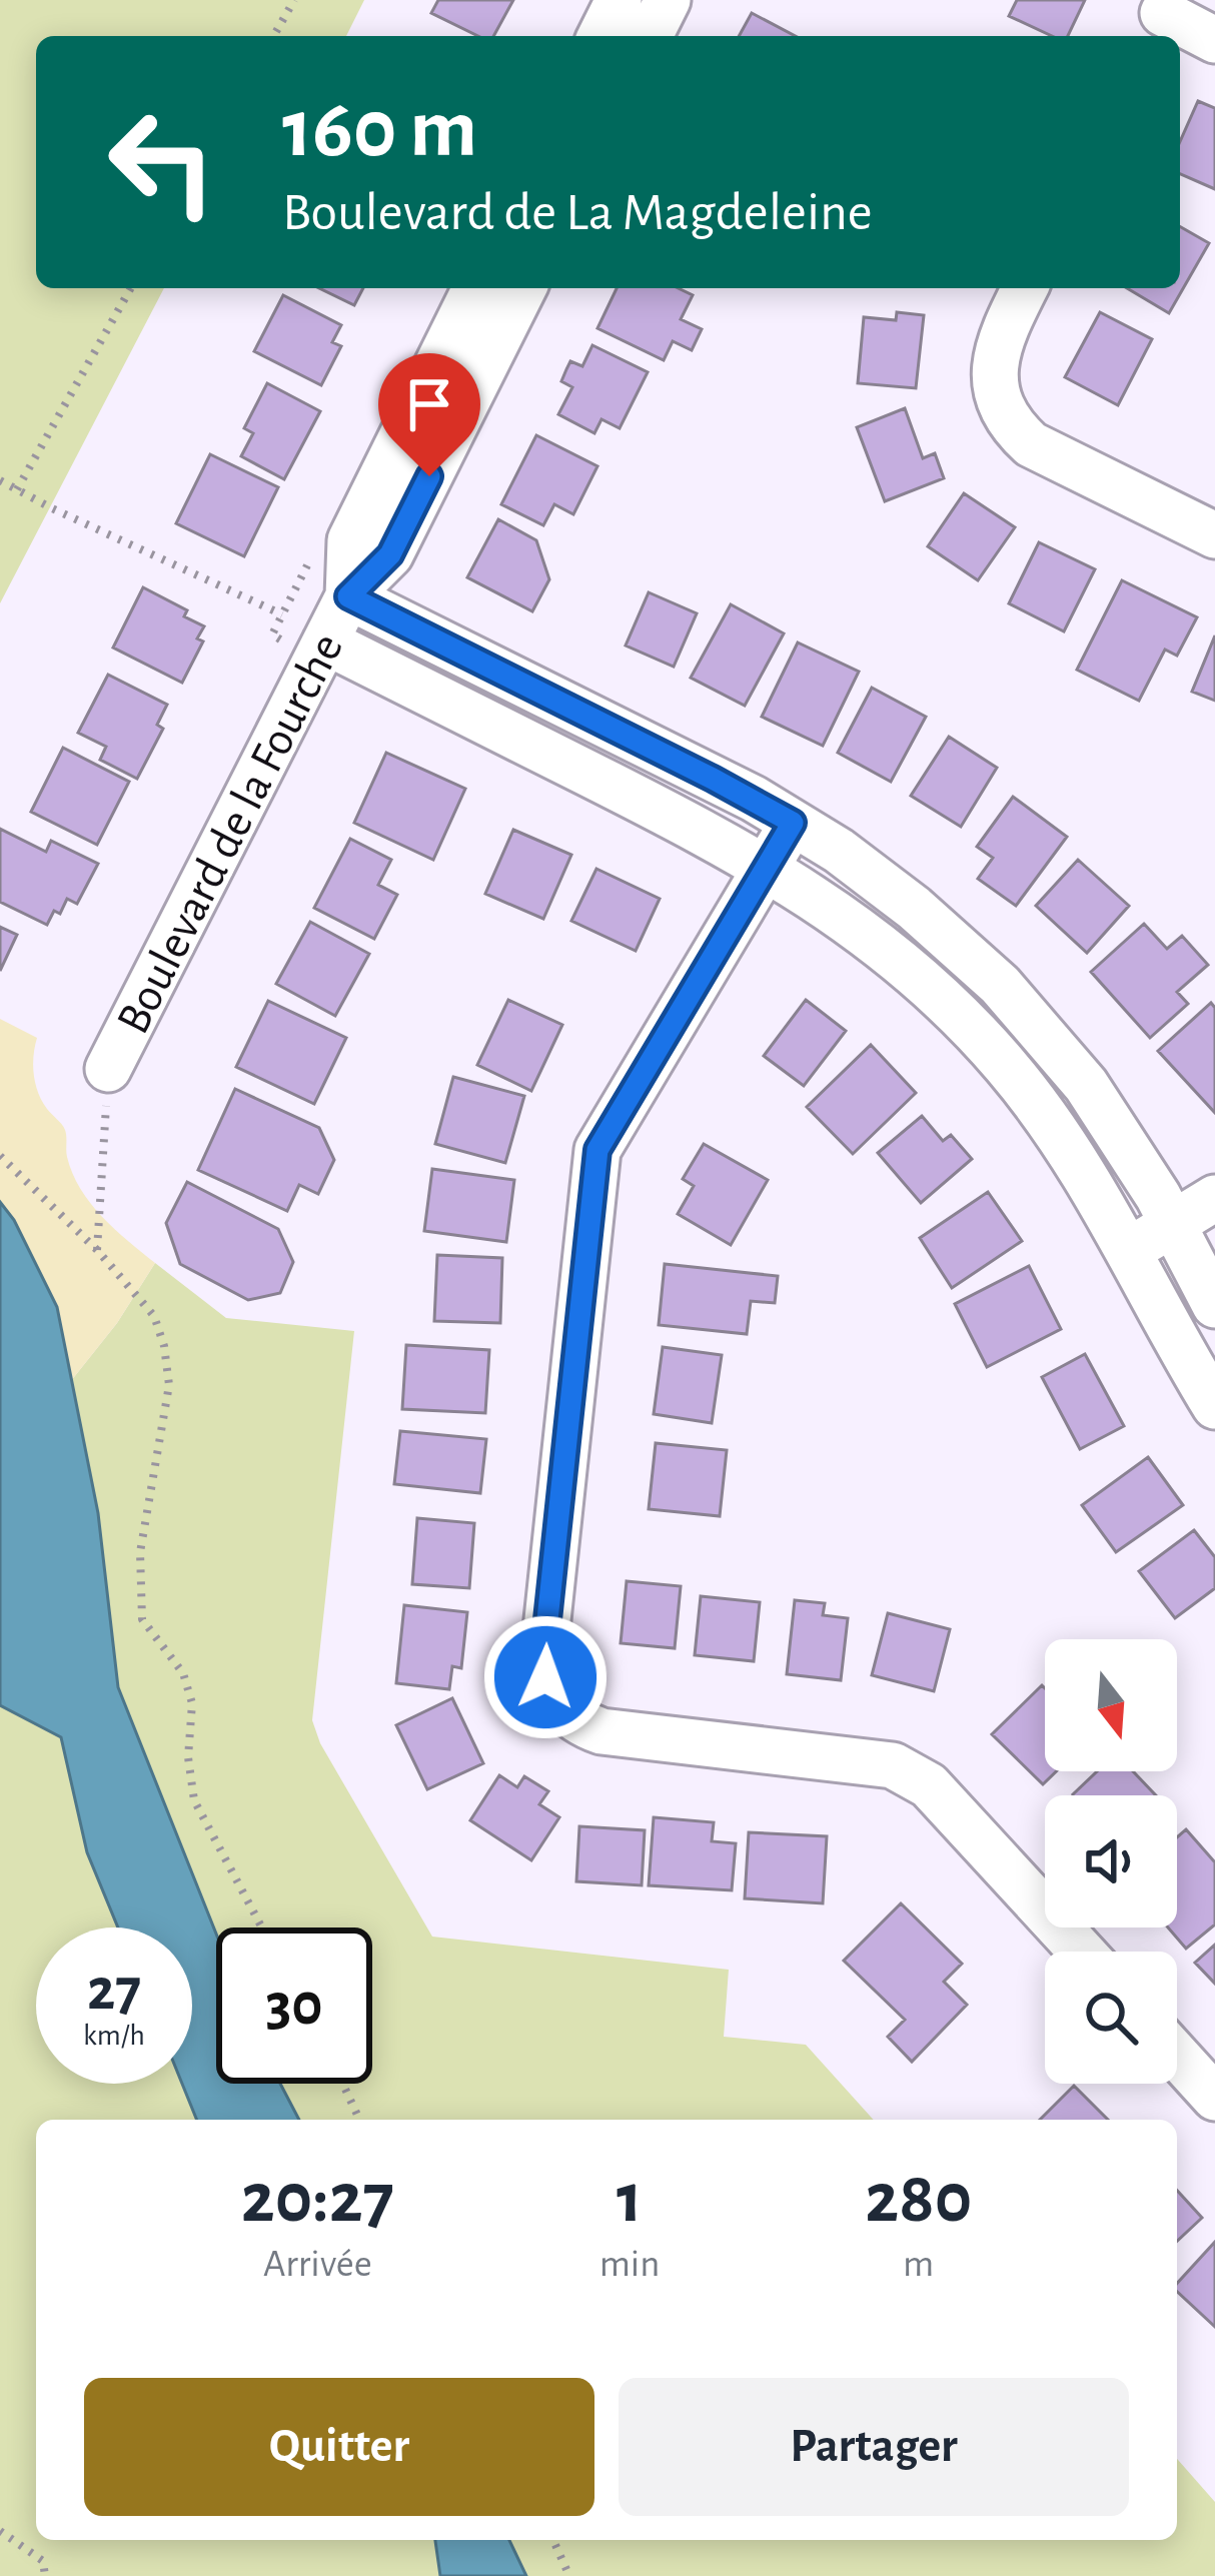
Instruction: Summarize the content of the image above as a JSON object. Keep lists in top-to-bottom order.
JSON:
{
  "streets": {
    "street": ["Boulevard de la Fourche"]
  },
  "north": "bottom",
  "page": {
    "turn": ["160 m", "Boulevard de La Magdeleine"],
    "speed": "27 km/h",
    "limit": "30",
    "eta": [
      "20:27",
      "Arrivée",
      "1",
      "min",
      "280",
      "m"
    ],
    "buttons": ["Quitter", "Partager"]
  }
}
